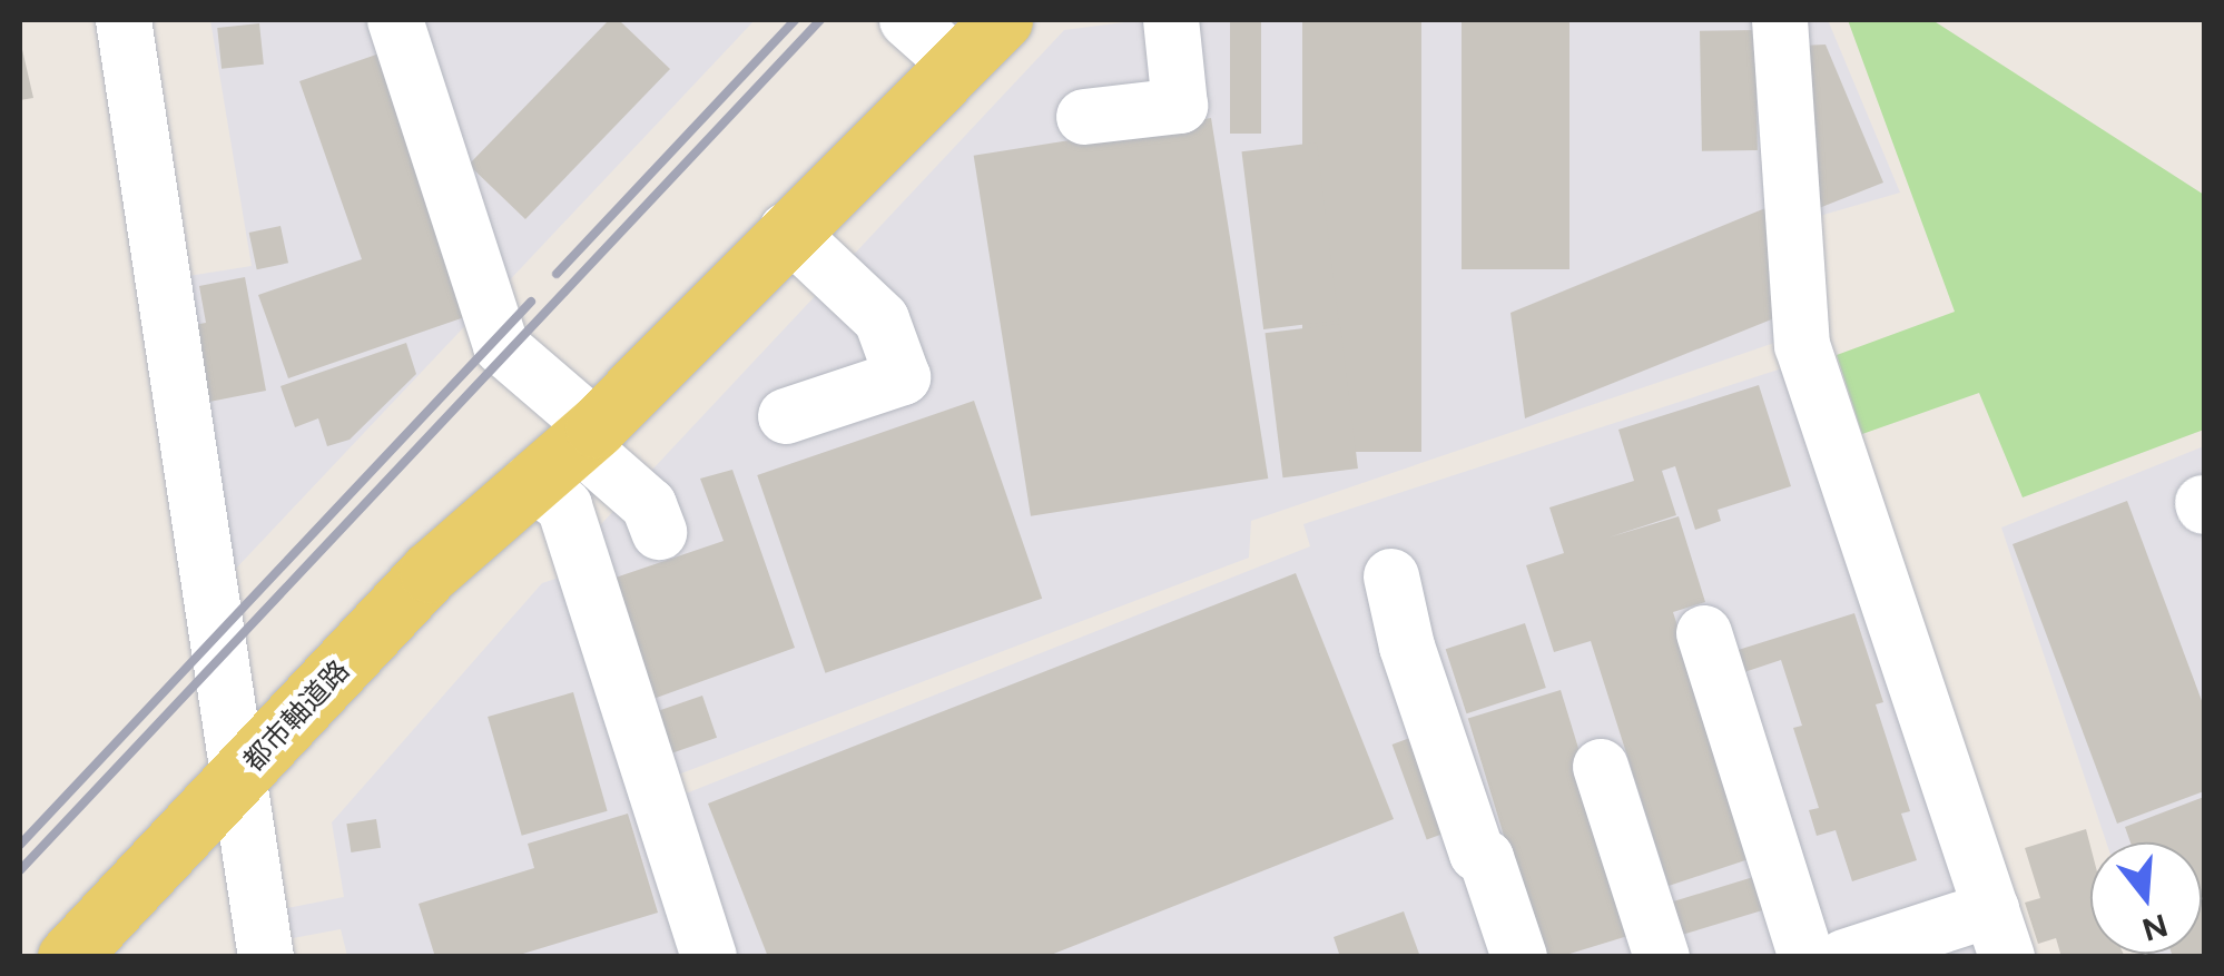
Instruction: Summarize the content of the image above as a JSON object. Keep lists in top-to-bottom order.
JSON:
{
  "streets": {
    "main road": ["都市軸道路"]
  },
  "north": "bottom"
}
